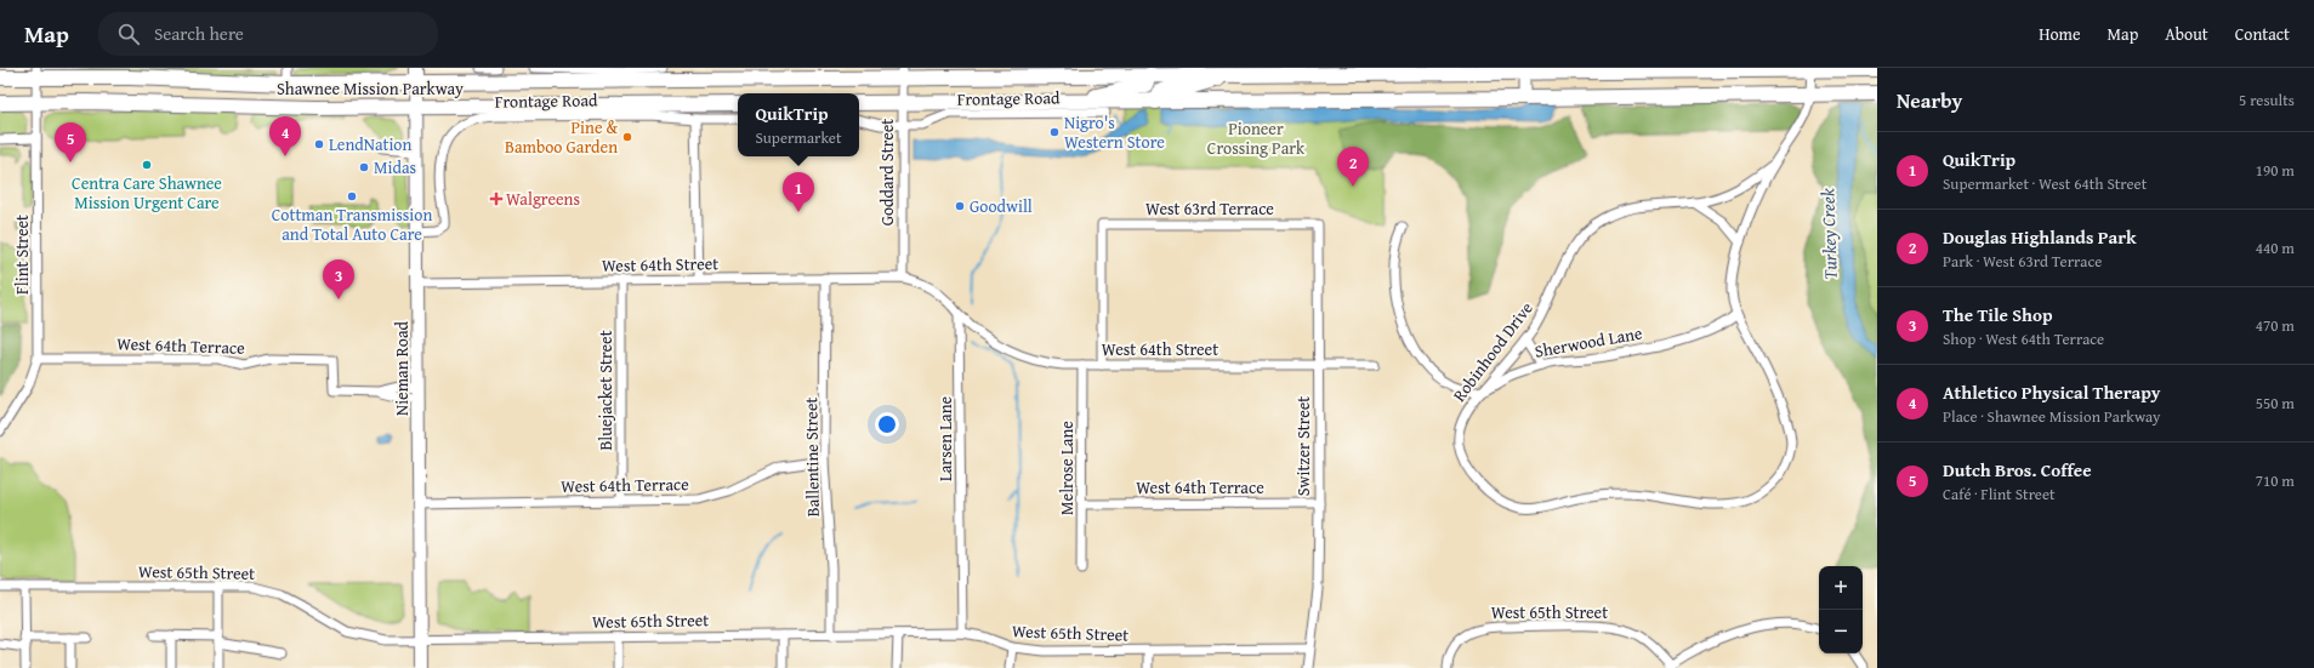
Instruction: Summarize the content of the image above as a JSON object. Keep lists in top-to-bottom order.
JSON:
{
  "streets": {
    "highway": ["Shawnee Mission Parkway"],
    "main road": ["Nieman Road"],
    "street": [
      "Frontage Road",
      "Goddard Street",
      "West 63rd Terrace",
      "Flint Street",
      "West 64th Street",
      "Sherwood Lane",
      "West 64th Terrace",
      "Robinhood Drive",
      "Bluejacket Street",
      "Larsen Lane",
      "Switzer Street",
      "Ballentine Street",
      "Melrose Lane",
      "West 65th Street"
    ]
  },
  "crossings": [
    ["Shawnee Mission Parkway", "Goddard Street"],
    ["Shawnee Mission Parkway", "Flint Street"],
    ["Shawnee Mission Parkway", "Robinhood Drive"],
    ["Shawnee Mission Parkway", "Nieman Road"],
    ["Frontage Road", "Goddard Street"],
    ["Frontage Road", "Nieman Road"],
    ["Goddard Street", "West 64th Street"],
    ["West 63rd Terrace", "West 64th Street"],
    ["West 63rd Terrace", "Switzer Street"],
    ["Flint Street", "West 64th Terrace"],
    ["West 64th Street", "Nieman Road"],
    ["West 64th Street", "Bluejacket Street"],
    ["West 64th Street", "Larsen Lane"],
    ["West 64th Street", "Switzer Street"],
    ["West 64th Street", "Ballentine Street"],
    ["West 64th Street", "Melrose Lane"],
    ["Sherwood Lane", "Robinhood Drive"],
    ["West 64th Terrace", "Nieman Road"],
    ["West 64th Terrace", "Bluejacket Street"],
    ["West 64th Terrace", "Switzer Street"],
    ["West 64th Terrace", "Ballentine Street"],
    ["West 64th Terrace", "Melrose Lane"],
    ["Nieman Road", "West 65th Street"],
    ["Larsen Lane", "West 65th Street"],
    ["Switzer Street", "West 65th Street"],
    ["Ballentine Street", "West 65th Street"]
  ],
  "water": ["Turkey Creek"],
  "parks": ["Pioneer Crossing Park"],
  "places": {
    "other": [
      "Nigro's Western Store",
      "Pine & Bamboo Garden",
      "LendNation",
      "Centra Care Shawnee Mission Urgent Care",
      "Midas",
      "Cottman Transmission and Total Auto Care",
      "Goodwill"
    ],
    "health": ["Walgreens"]
  },
  "page": {
    "header": "Map",
    "search": "Search here",
    "nav": [
      "Home",
      "Map",
      "About",
      "Contact"
    ],
    "heading": ["Nearby", "5 results"],
    "popup": ["QuikTrip", "Supermarket"],
    "pins": [
      "4",
      "5",
      "2",
      "1",
      "3"
    ],
    "list": [
      {
        "mark": "1",
        "name": "QuikTrip",
        "note": "Supermarket · West 64th Street",
        "value": "190 m"
      },
      {
        "mark": "2",
        "name": "Douglas Highlands Park",
        "note": "Park · West 63rd Terrace",
        "value": "440 m"
      },
      {
        "mark": "3",
        "name": "The Tile Shop",
        "note": "Shop · West 64th Terrace",
        "value": "470 m"
      },
      {
        "mark": "4",
        "name": "Athletico Physical Therapy",
        "note": "Place · Shawnee Mission Parkway",
        "value": "550 m"
      },
      {
        "mark": "5",
        "name": "Dutch Bros. Coffee",
        "note": "Café · Flint Street",
        "value": "710 m"
      }
    ],
    "map_buttons": ["+", "−"]
  }
}
